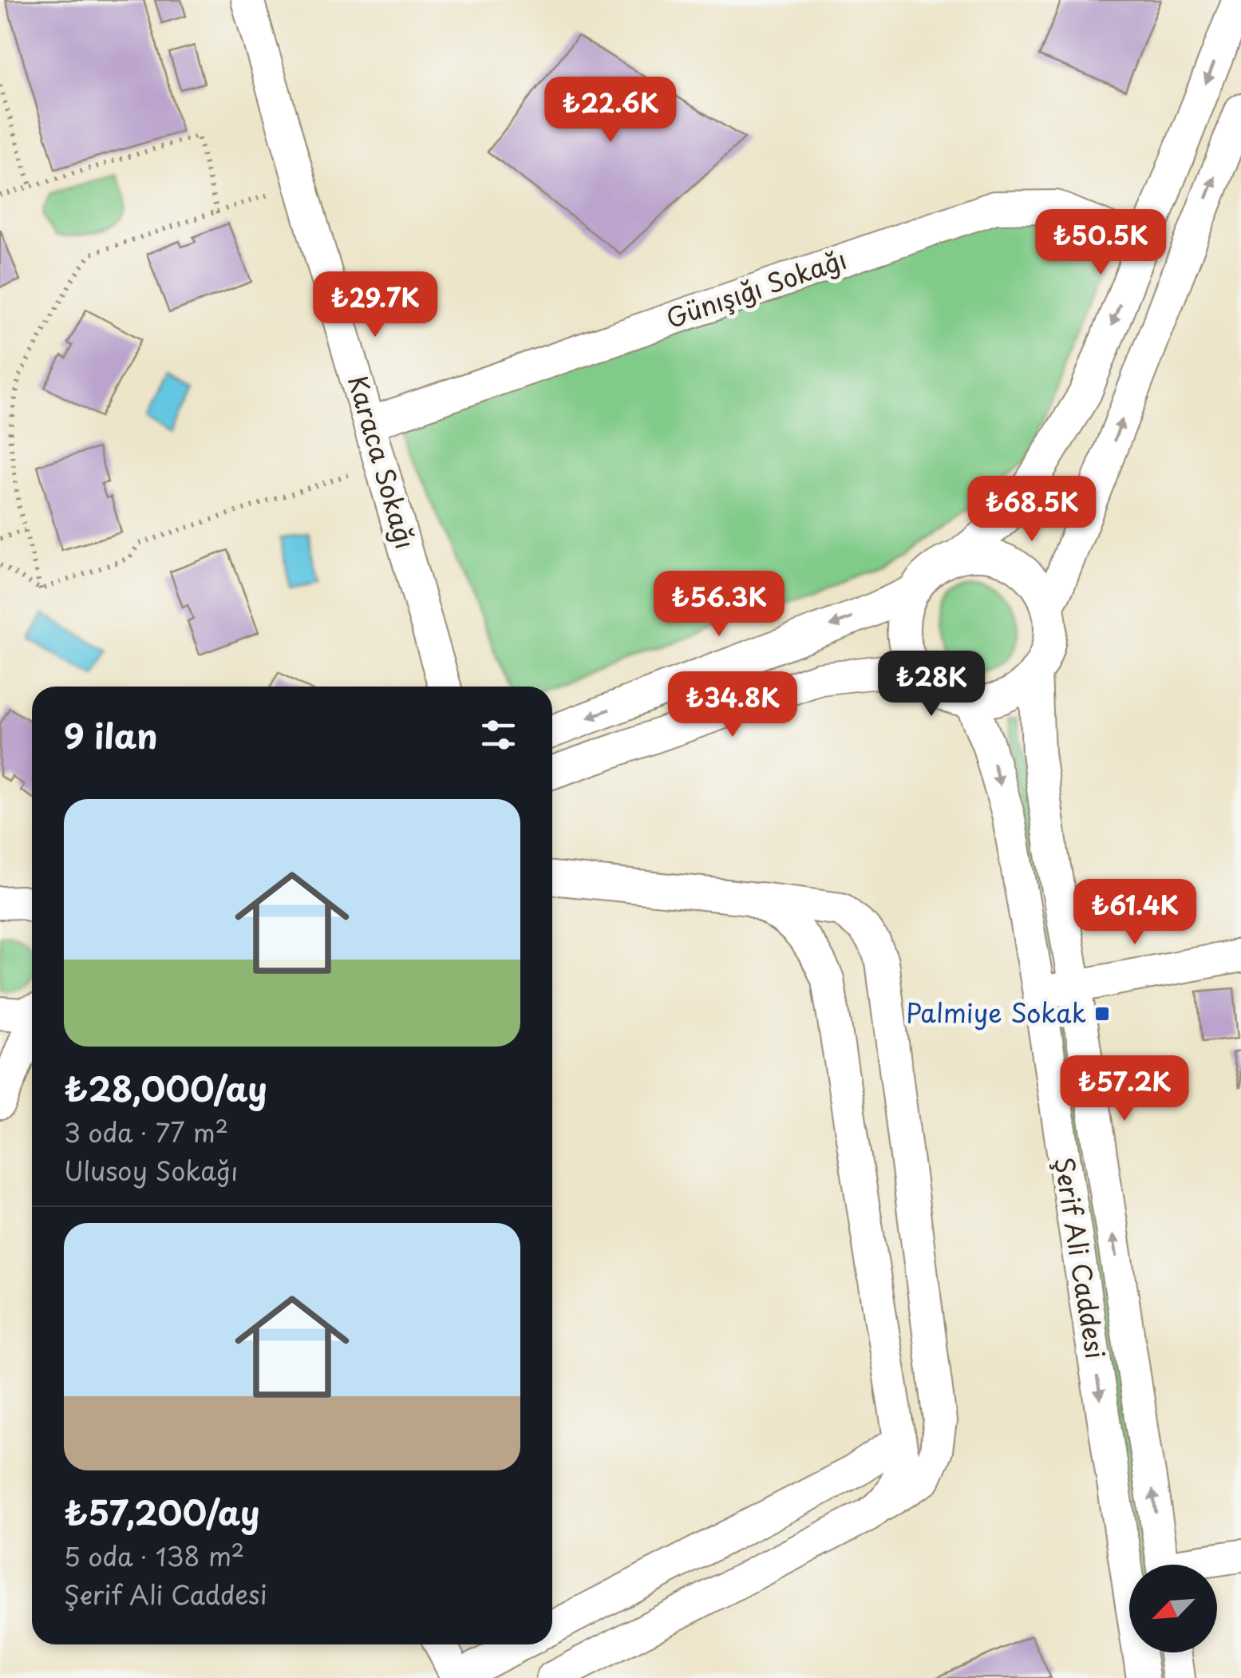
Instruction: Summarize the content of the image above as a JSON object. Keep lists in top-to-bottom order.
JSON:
{
  "streets": {
    "street": ["Günışığı Sokağı", "Karaca Sokağı", "Şerif Ali Caddesi"]
  },
  "crossings": [
    ["Günışığı Sokağı", "Karaca Sokağı"]
  ],
  "places": {
    "transit": ["Palmiye Sokak"]
  },
  "north": "bottom left",
  "page": {
    "price": [
      "₺22.6K",
      "₺50.5K",
      "₺29.7K",
      "₺68.5K",
      "₺56.3K",
      "₺28K",
      "₺34.8K",
      "₺61.4K",
      "₺57.2K"
    ],
    "heading": "9 ilan",
    "list": [
      {
        "name": "₺28,000/ay",
        "note": "3 oda · 77 m² · Ulusoy Sokağı"
      },
      {
        "name": "₺57,200/ay",
        "note": "5 oda · 138 m² · Şerif Ali Caddesi"
      }
    ]
  }
}
